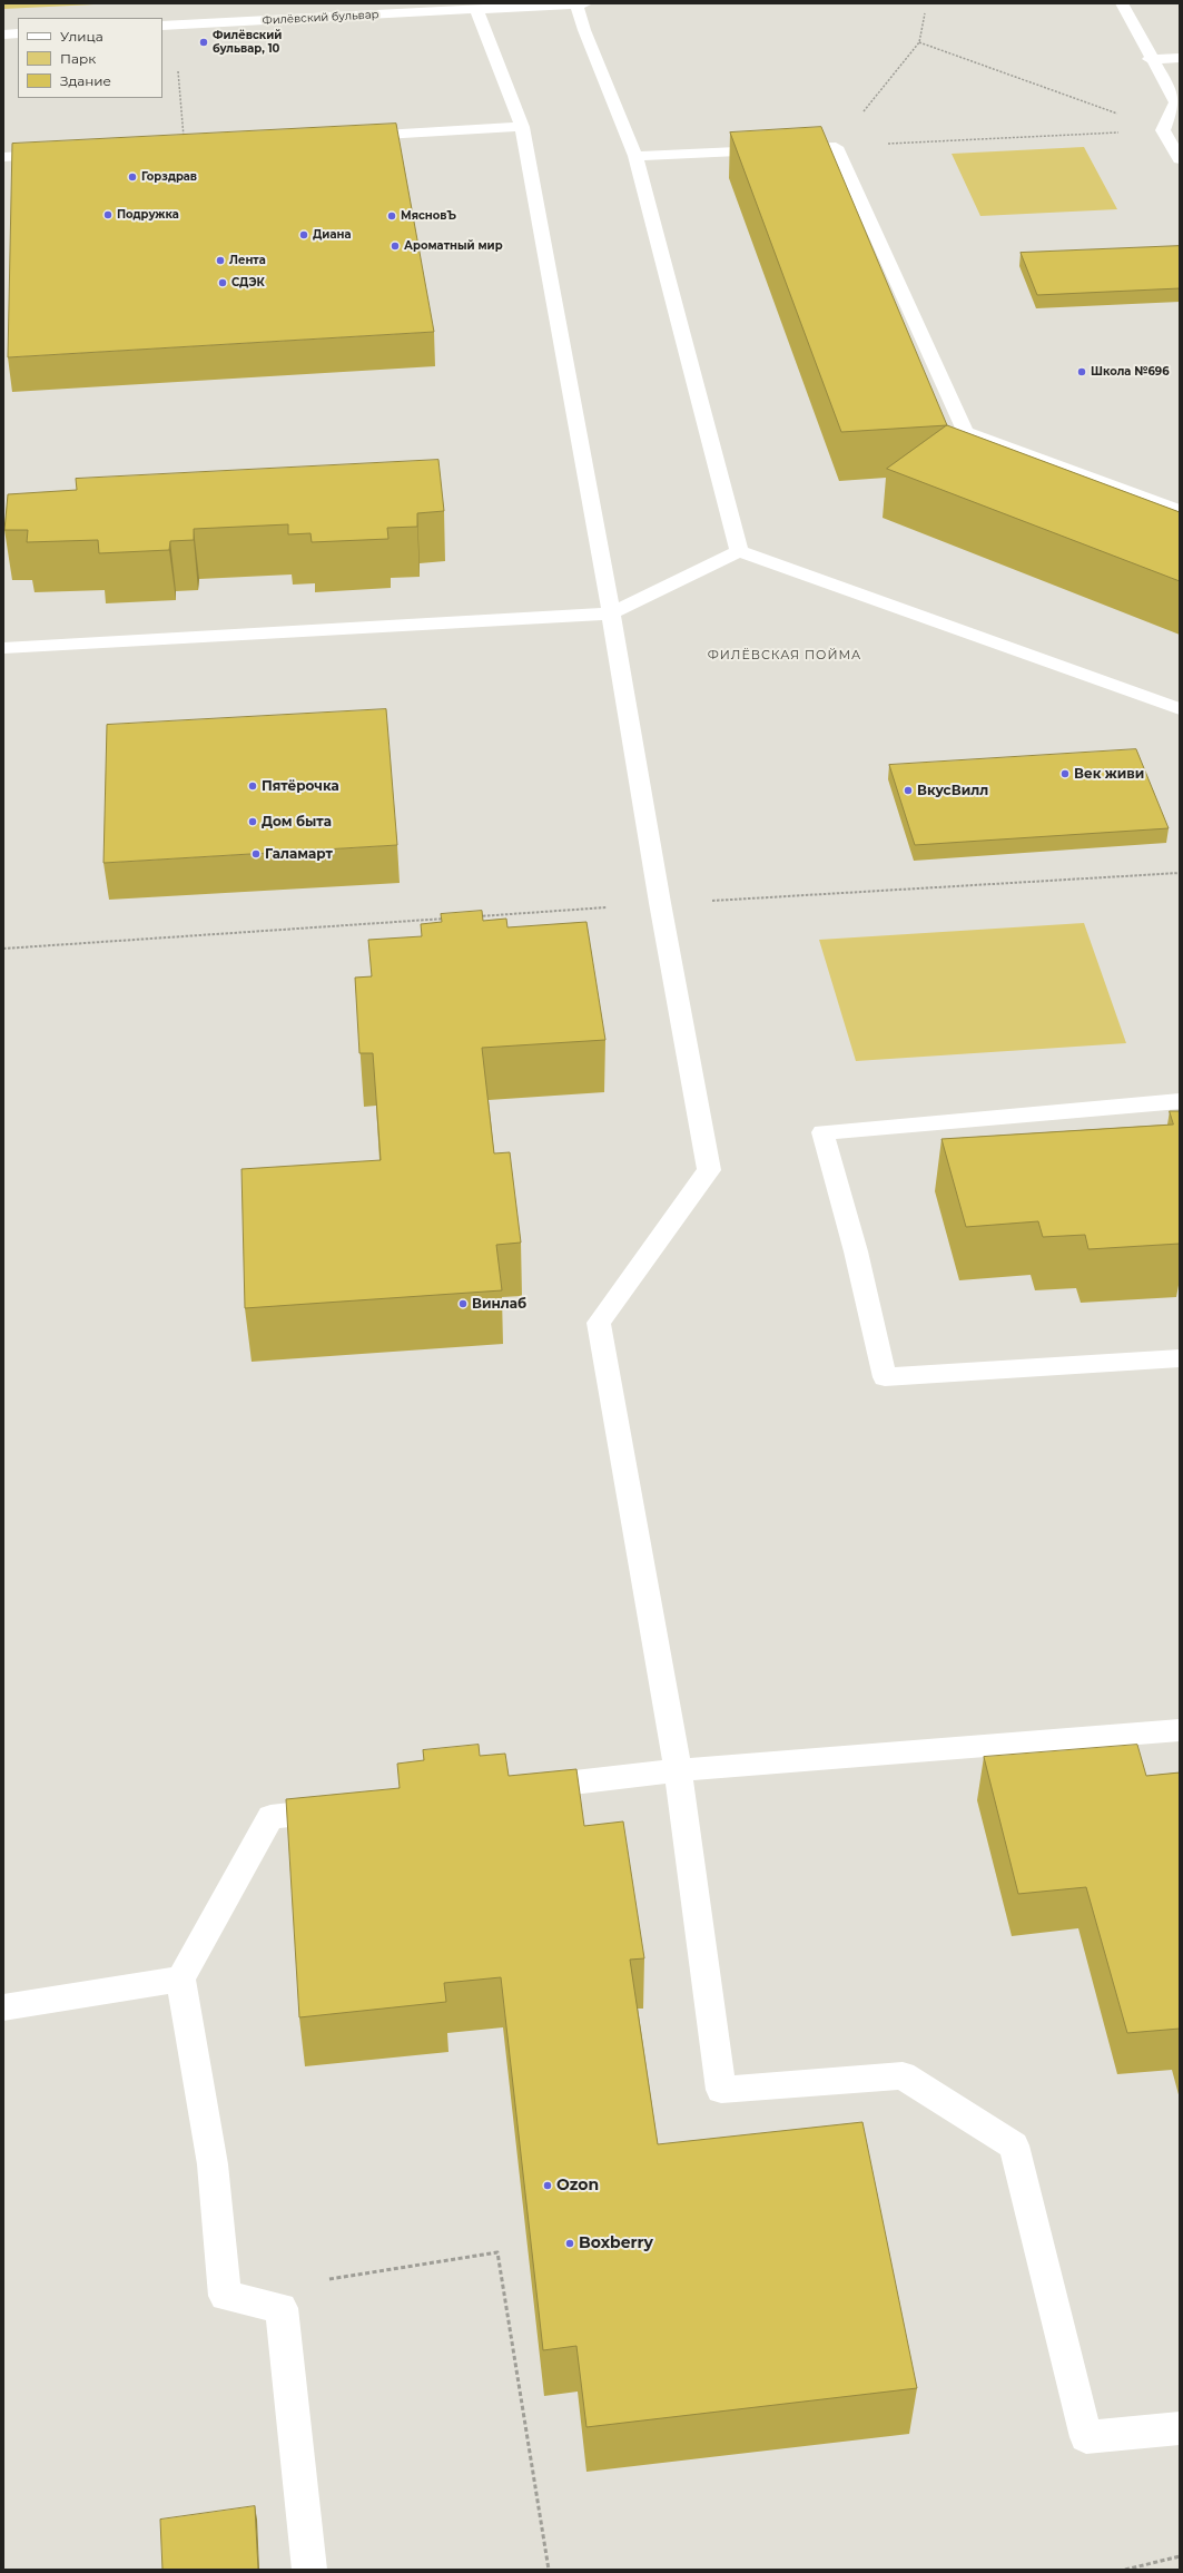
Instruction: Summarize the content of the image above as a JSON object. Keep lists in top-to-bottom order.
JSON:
{
  "streets": {
    "street": ["Филёвский бульвар"]
  },
  "districts": ["ФИЛЁВСКАЯ ПОЙМА"],
  "places": [
    "Филёвский бульвар, 10",
    "Горздрав",
    "Подружка",
    "МясновЪ",
    "Диана",
    "Ароматный мир",
    "Лента",
    "СДЭК",
    "Школа №696",
    "Век живи",
    "Пятёрочка",
    "ВкусВилл",
    "Дом быта",
    "Галамарт",
    "Винлаб",
    "Ozon",
    "Boxberry"
  ],
  "legend": ["Улица", "Парк", "Здание"]
}
